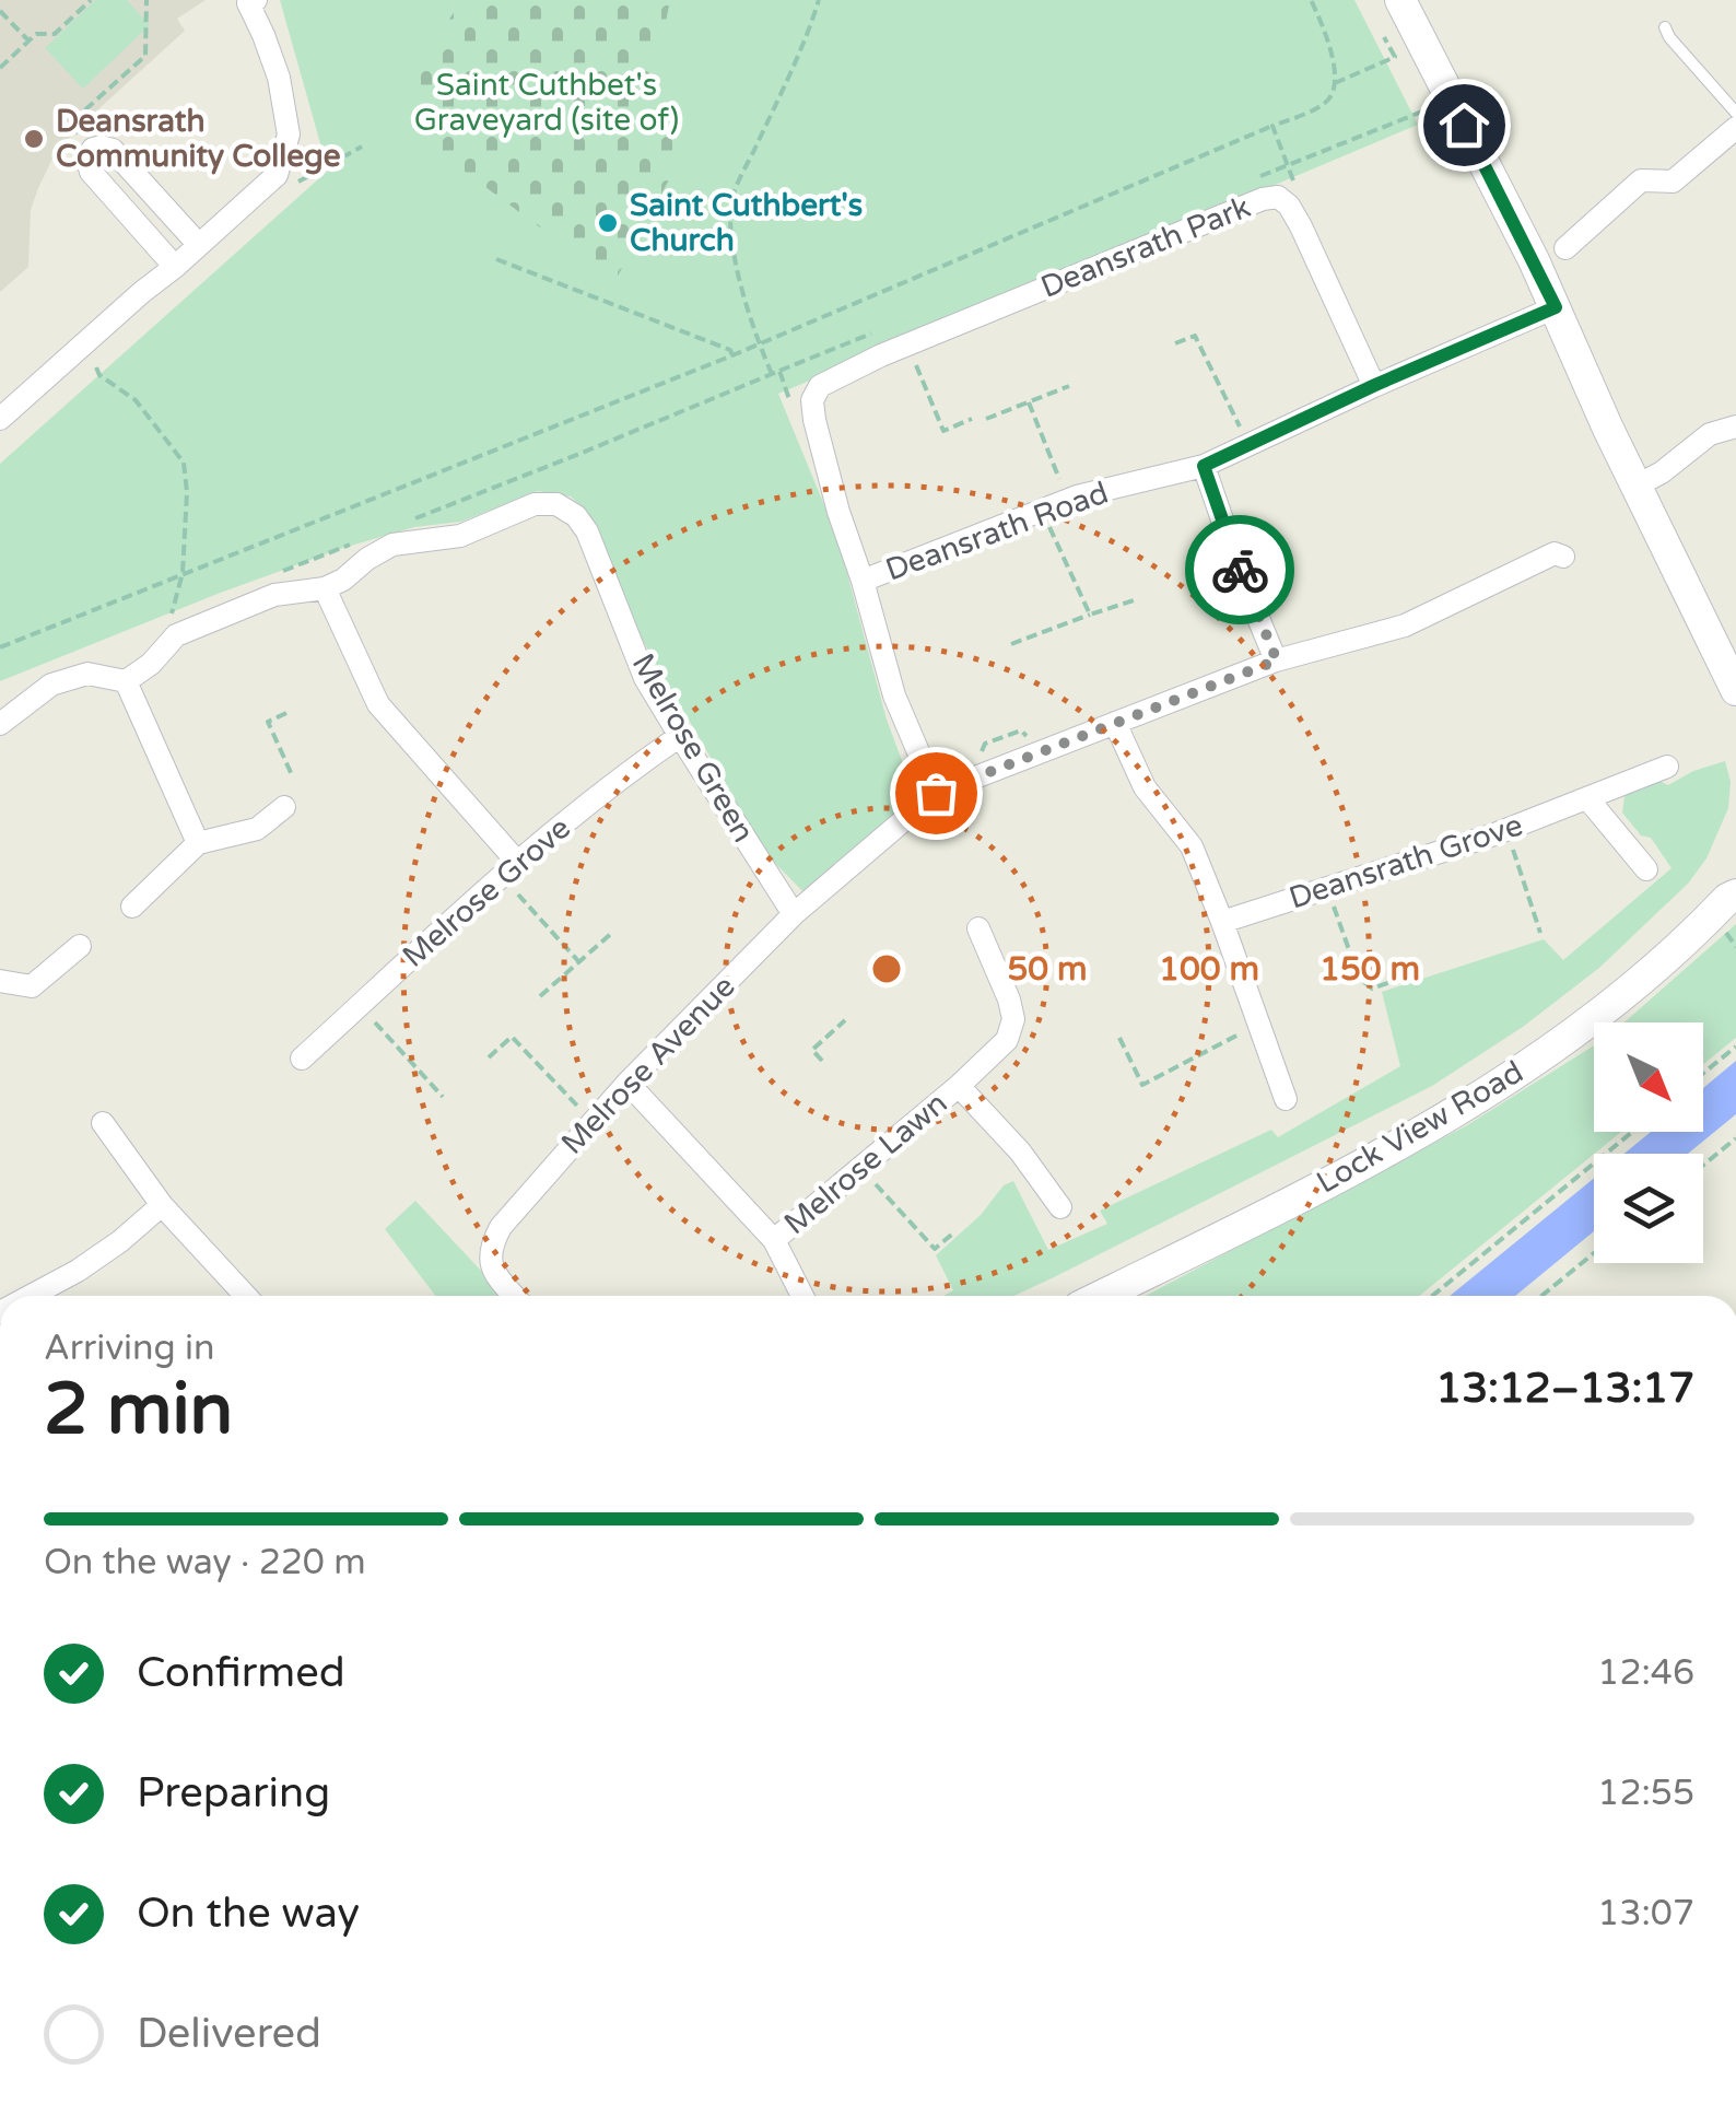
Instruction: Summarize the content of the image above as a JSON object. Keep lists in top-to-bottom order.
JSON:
{
  "streets": {
    "street": [
      "Deansrath Park",
      "Deansrath Road",
      "Melrose Green",
      "Deansrath Grove",
      "Melrose Grove",
      "Melrose Avenue",
      "Lock View Road",
      "Melrose Lawn"
    ]
  },
  "crossings": [
    ["Deansrath Park", "Deansrath Road"],
    ["Melrose Green", "Melrose Grove"],
    ["Melrose Green", "Melrose Avenue"]
  ],
  "parks": ["Saint Cuthbet's Graveyard (site of)"],
  "places": ["Deansrath Community College", "Saint Cuthbert's Church"],
  "north": "bottom right",
  "page": {
    "heading": ["2 min", "Arriving in", "13:12–13:17"],
    "bar": "On the way · 220 m",
    "list": [
      ["Confirmed", "12:46"],
      ["Preparing", "12:55"],
      ["On the way", "13:07"],
      "Delivered"
    ]
  },
  "rings": ["50 m", "100 m", "150 m"]
}
